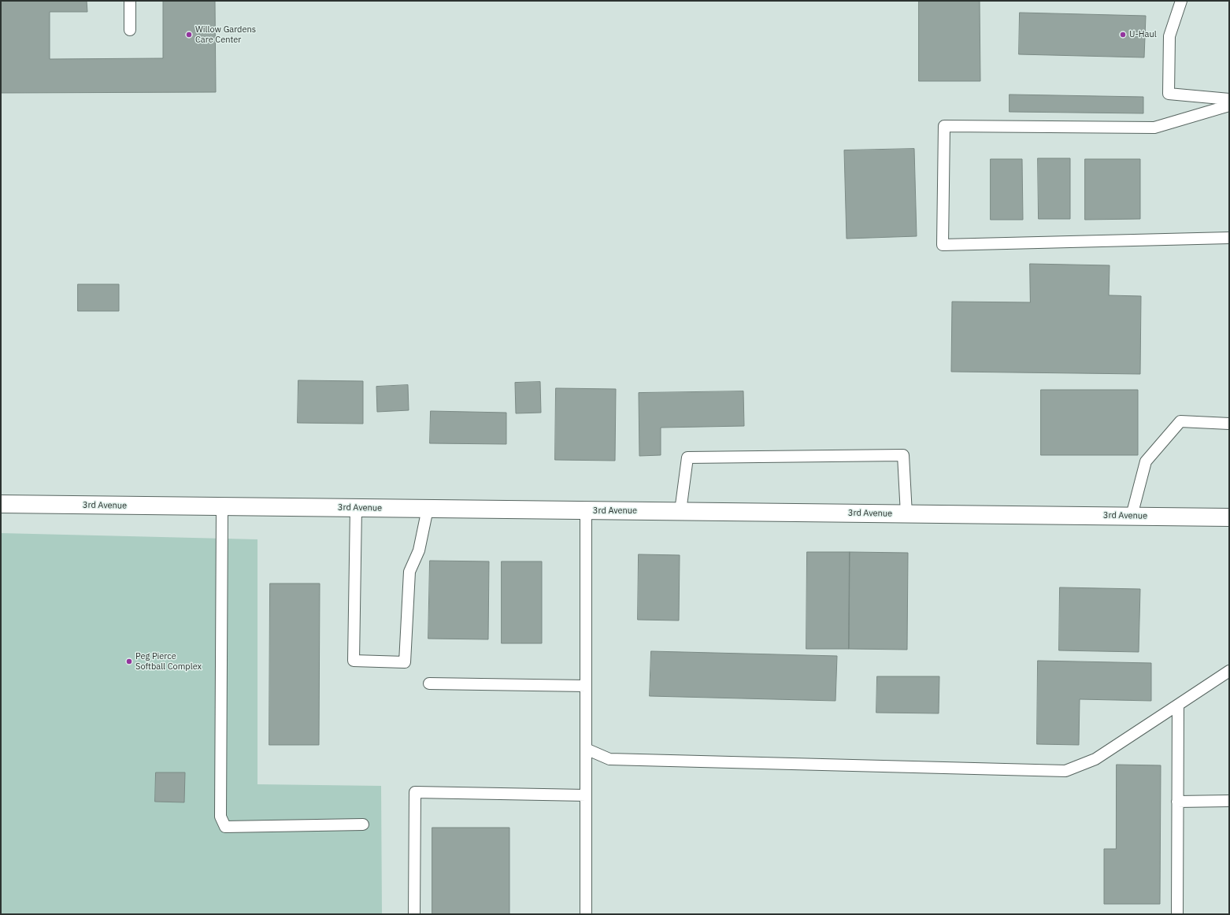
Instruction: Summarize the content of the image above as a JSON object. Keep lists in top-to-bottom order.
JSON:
{
  "streets": {
    "street": ["3rd Avenue"]
  },
  "places": ["Willow Gardens Care Center", "U-Haul", "Peg Pierce Softball Complex"]
}
